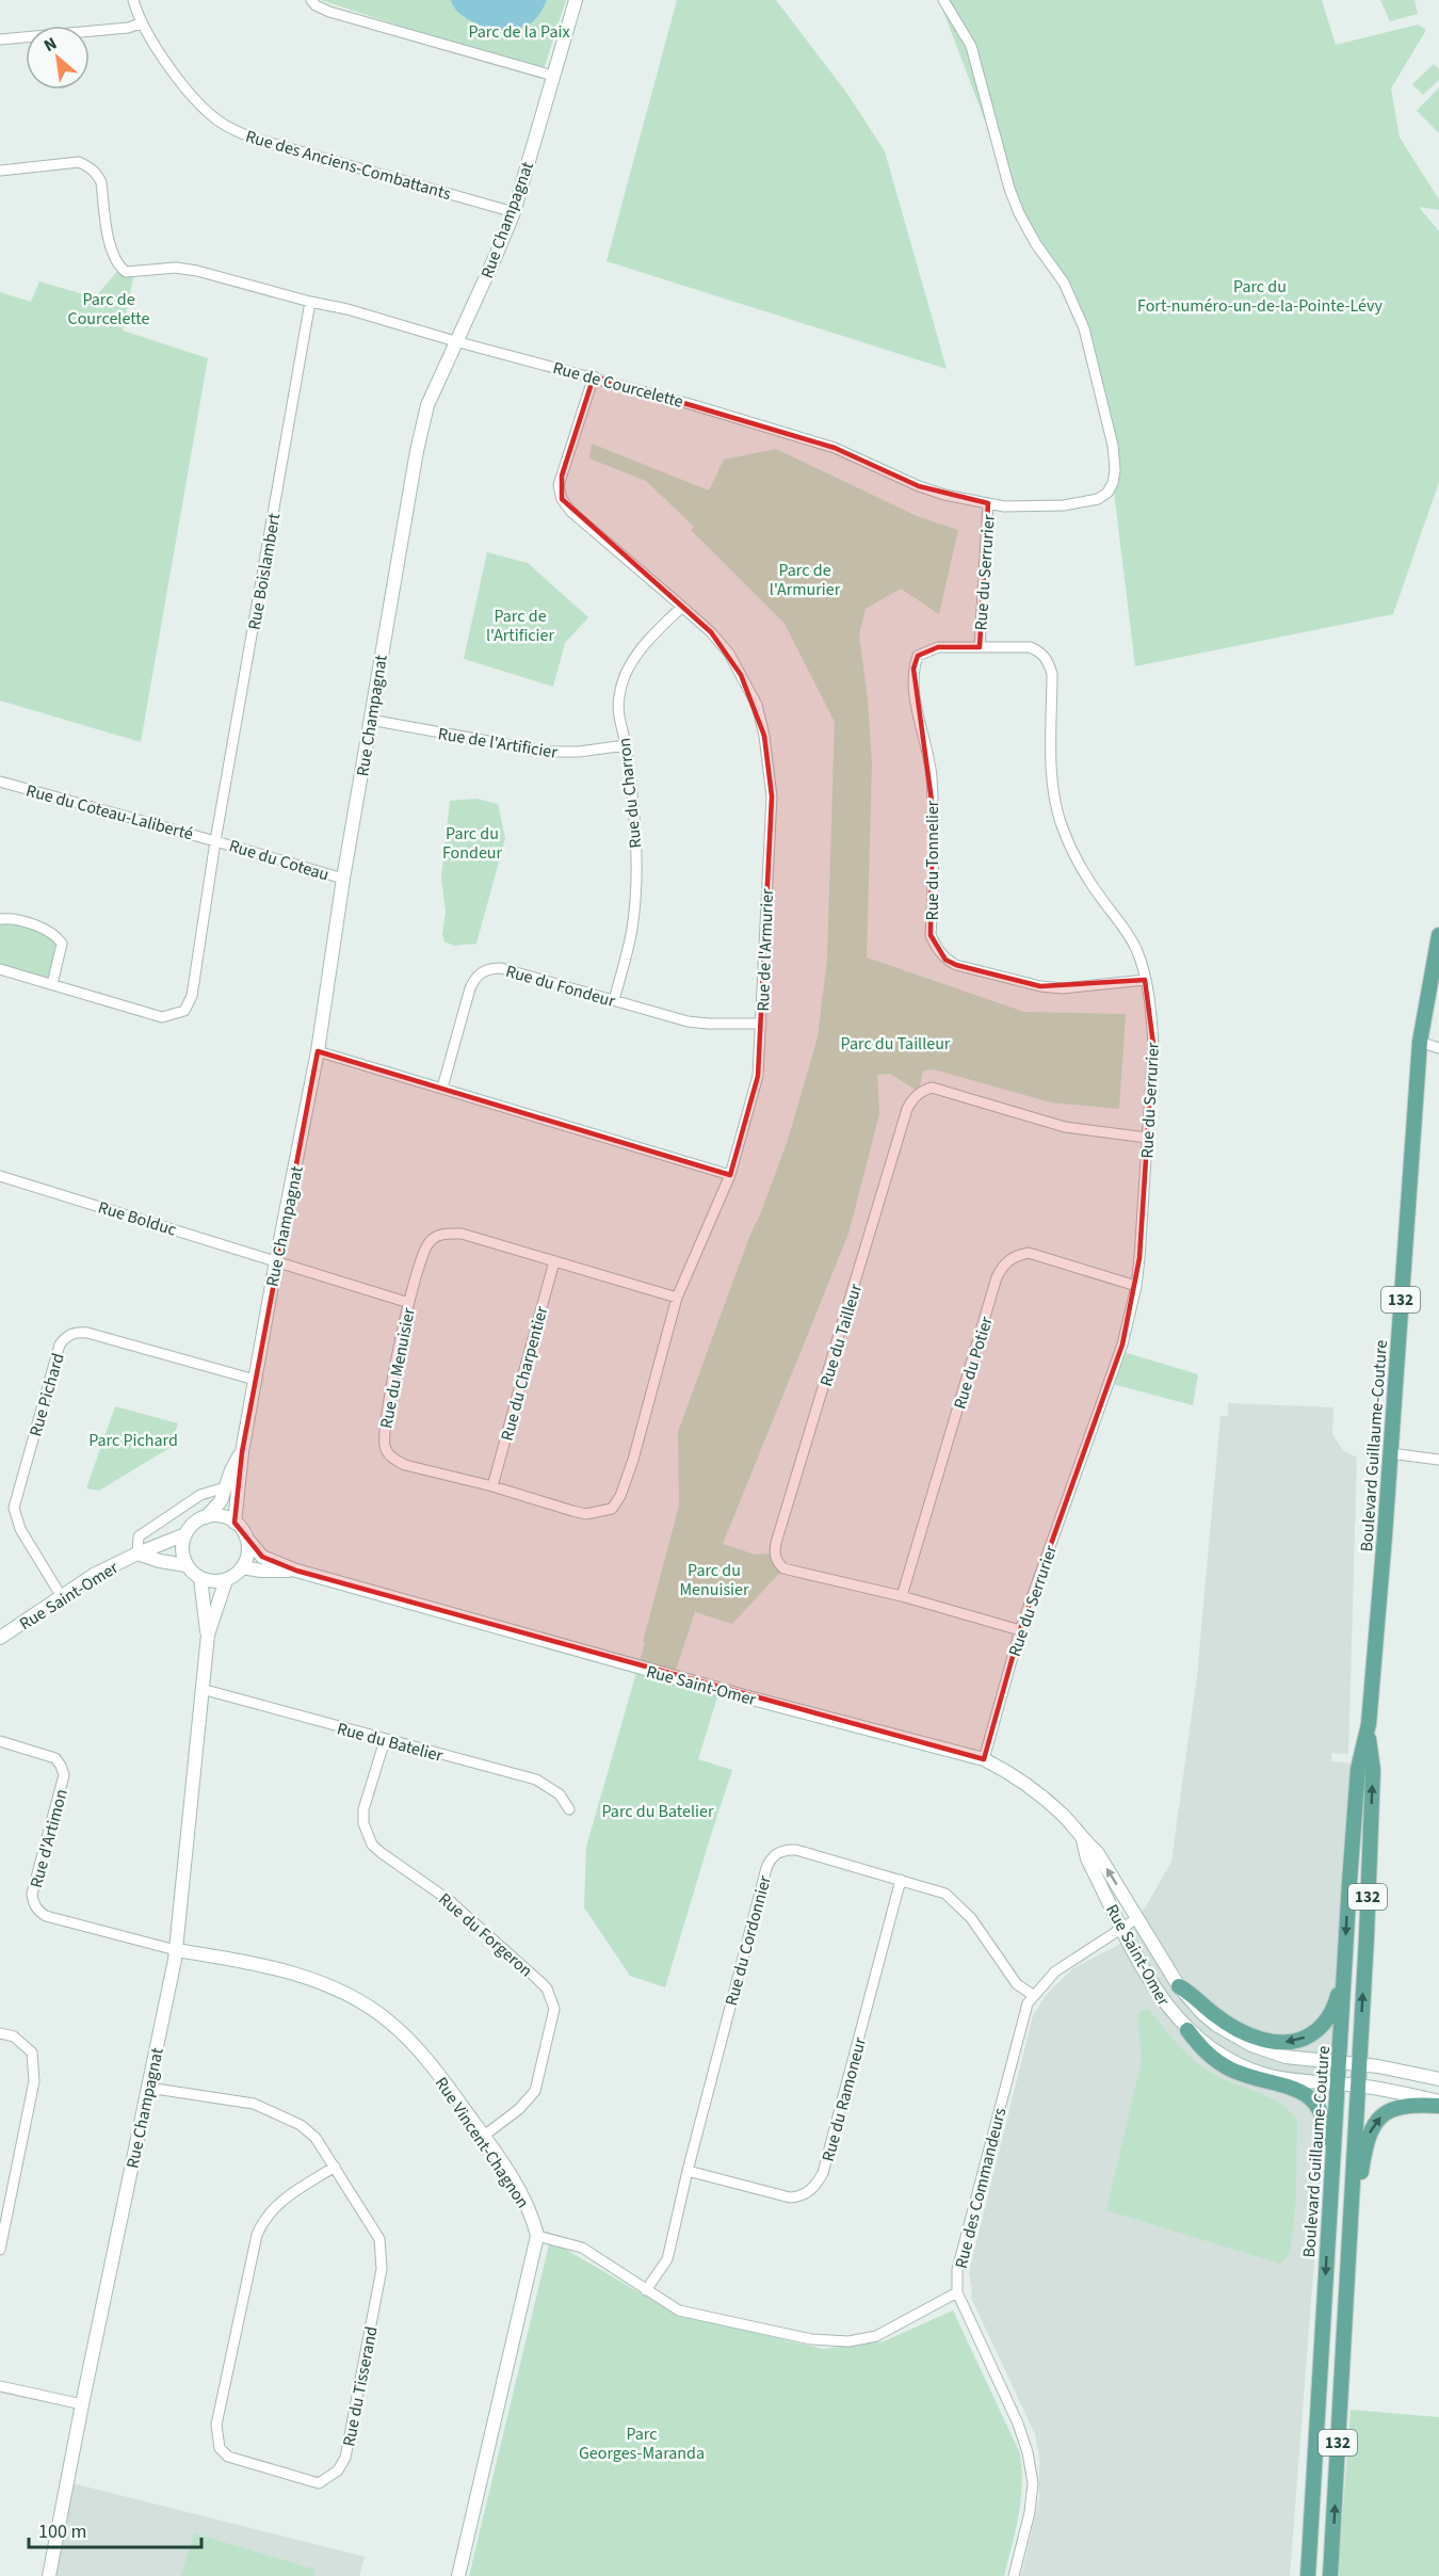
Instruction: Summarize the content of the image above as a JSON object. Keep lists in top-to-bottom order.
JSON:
{
  "streets": {
    "main road": ["132", "Boulevard Guillaume-Couture"],
    "street": [
      "Rue des Anciens-Combattants",
      "Rue Champagnat",
      "Rue de Courcelette",
      "Rue Boislambert",
      "Rue du Serrurier",
      "Rue de l'Artificier",
      "Rue du Charron",
      "Rue du Coteau-Laliberté",
      "Rue du Coteau",
      "Rue du Tonnelier",
      "Rue de l'Armurier",
      "Rue du Fondeur",
      "Rue Bolduc",
      "Rue du Tailleur",
      "Rue du Potier",
      "Rue du Menuisier",
      "Rue du Charpentier",
      "Rue Pichard",
      "Rue Saint-Omer",
      "Rue du Batelier",
      "Rue d'Artimon",
      "Rue du Forgeron",
      "Rue du Cordonnier",
      "Rue du Ramoneur",
      "Rue Vincent-Chagnon",
      "Rue des Commandeurs",
      "Rue du Tisserand"
    ]
  },
  "crossings": [
    ["Rue des Anciens-Combattants", "Rue Champagnat"],
    ["Rue Champagnat", "Rue de Courcelette"],
    ["Rue Champagnat", "Rue de l'Artificier"],
    ["Rue Champagnat", "Rue du Coteau"],
    ["Rue Champagnat", "Rue Bolduc"],
    ["Rue Champagnat", "Rue Pichard"],
    ["Rue Champagnat", "Rue Saint-Omer"],
    ["Rue Champagnat", "Rue du Batelier"],
    ["Rue Champagnat", "Rue d'Artimon"],
    ["Rue Champagnat", "Rue Vincent-Chagnon"],
    ["Rue Champagnat", "Rue du Tisserand"],
    ["Rue de Courcelette", "Rue Boislambert"],
    ["Rue de Courcelette", "Rue du Serrurier"],
    ["Rue de Courcelette", "Rue de l'Armurier"],
    ["Rue Boislambert", "Rue du Coteau-Laliberté"],
    ["Rue Boislambert", "Rue du Coteau"],
    ["Rue du Serrurier", "Rue du Tonnelier"],
    ["Rue du Serrurier", "Rue du Tailleur"],
    ["Rue du Serrurier", "Rue du Potier"],
    ["Rue du Serrurier", "Rue Saint-Omer"],
    ["Rue de l'Artificier", "Rue du Charron"],
    ["Rue du Charron", "Rue de l'Armurier"],
    ["Rue du Charron", "Rue du Fondeur"],
    ["Rue du Coteau-Laliberté", "Rue du Coteau"],
    ["Rue de l'Armurier", "Rue du Fondeur"],
    ["Rue de l'Armurier", "Rue du Menuisier"],
    ["Rue Bolduc", "Rue du Menuisier"],
    ["Rue du Tailleur", "Rue du Potier"],
    ["Rue du Menuisier", "Rue du Charpentier"],
    ["Rue Pichard", "Rue Saint-Omer"],
    ["Boulevard Guillaume-Couture", "Rue Saint-Omer"],
    ["Rue Saint-Omer", "Rue des Commandeurs"],
    ["Rue du Batelier", "Rue du Forgeron"],
    ["Rue d'Artimon", "Rue Vincent-Chagnon"],
    ["Rue du Forgeron", "Rue Vincent-Chagnon"],
    ["Rue du Cordonnier", "Rue du Ramoneur"],
    ["Rue du Cordonnier", "Rue des Commandeurs"]
  ],
  "parks": [
    "Parc de la Paix",
    "Parc du Fort-numéro-un-de-la-Pointe-Lévy",
    "Parc de Courcelette",
    "Parc de l'Armurier",
    "Parc de l'Artificier",
    "Parc du Fondeur",
    "Parc du Tailleur",
    "Parc Pichard",
    "Parc du Menuisier",
    "Parc du Batelier",
    "Parc Georges-Maranda"
  ],
  "scale_bar": "100 m",
  "north": "top left"
}
